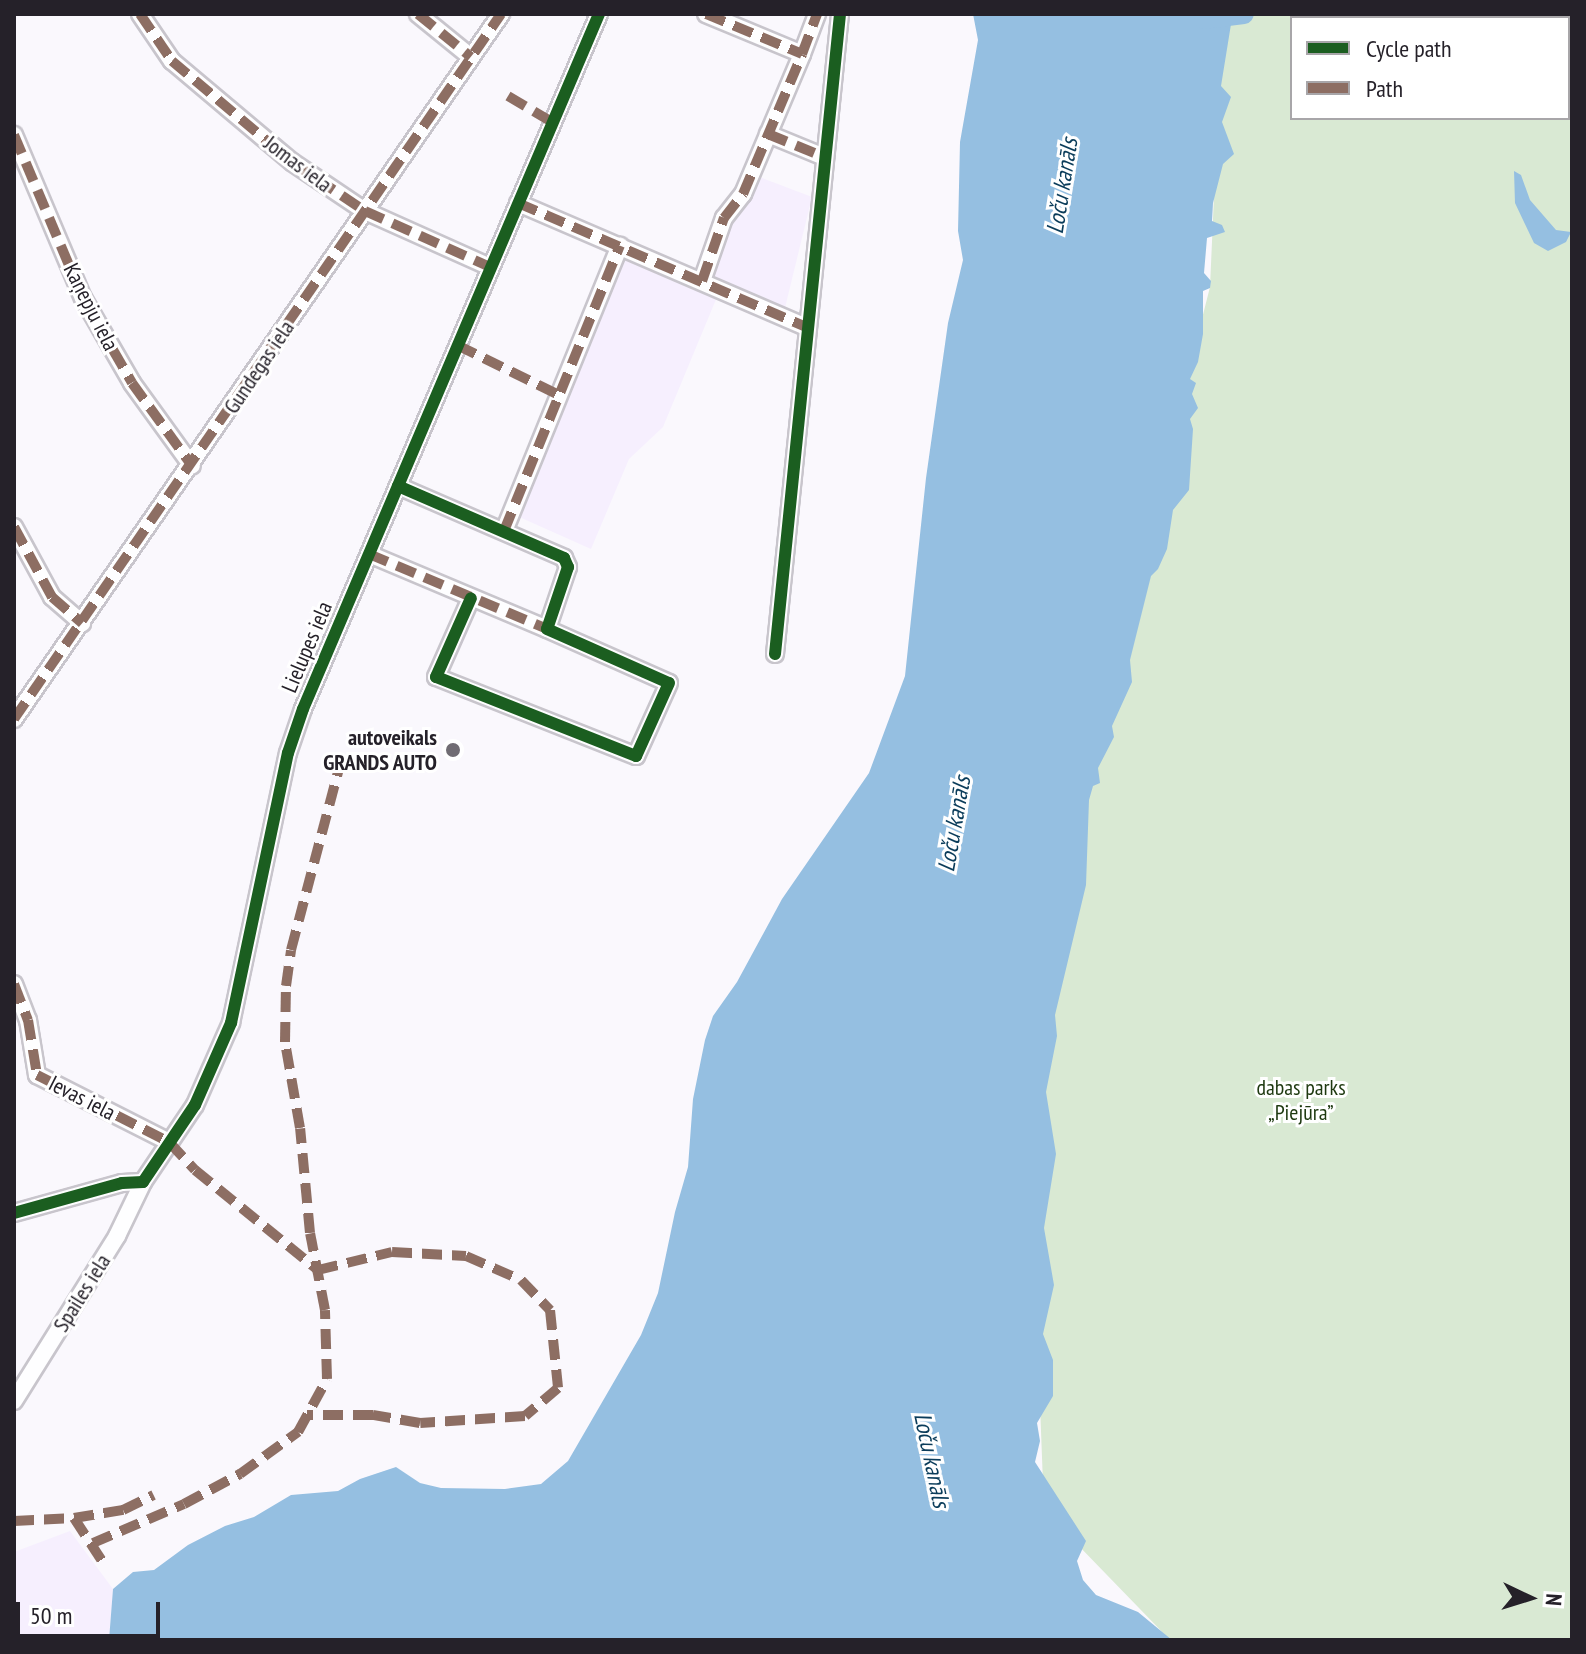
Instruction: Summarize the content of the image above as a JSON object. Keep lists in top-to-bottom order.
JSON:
{
  "streets": {
    "street": [
      "Jomas iela",
      "Kaņepju iela",
      "Gundegas iela",
      "Lielupes iela",
      "Ievas iela",
      "Spailes iela"
    ]
  },
  "crossings": [
    ["Jomas iela", "Gundegas iela"],
    ["Jomas iela", "Lielupes iela"],
    ["Kaņepju iela", "Gundegas iela"],
    ["Lielupes iela", "Ievas iela"],
    ["Lielupes iela", "Spailes iela"]
  ],
  "water": ["Loču kanāls"],
  "parks": ["dabas parks „Piejūra”"],
  "places": ["autoveikals GRANDS AUTO"],
  "legend": ["Cycle path", "Path"],
  "scale_bar": "50 m",
  "north": "right"
}
